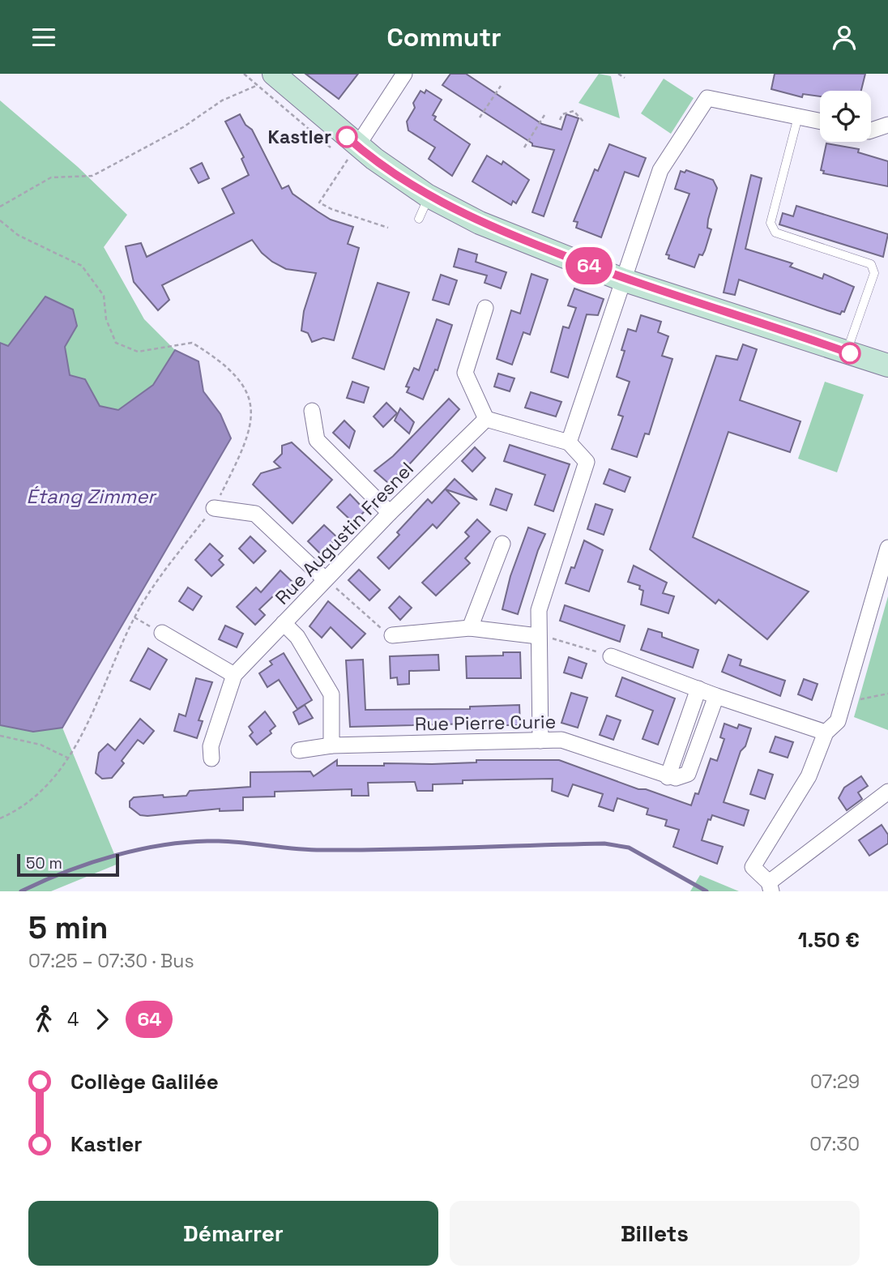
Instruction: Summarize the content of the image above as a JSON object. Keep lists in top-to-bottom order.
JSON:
{
  "streets": {
    "street": ["Rue Augustin Fresnel", "Rue Pierre Curie"]
  },
  "water": ["Étang Zimmer"],
  "places": ["Kastler"],
  "lines": ["bus line 64"],
  "scale_bar": "50 m",
  "page": {
    "header": "Commutr",
    "on_map": "64",
    "scale": "50 m",
    "heading": ["5 min", "07:25 – 07:30 · Bus", "1.50 €"],
    "legs": ["4", "64"],
    "list": [
      {
        "name": "Collège Galilée",
        "value": "07:29"
      },
      {
        "name": "Kastler",
        "value": "07:30"
      }
    ],
    "buttons": ["Démarrer", "Billets"]
  }
}
